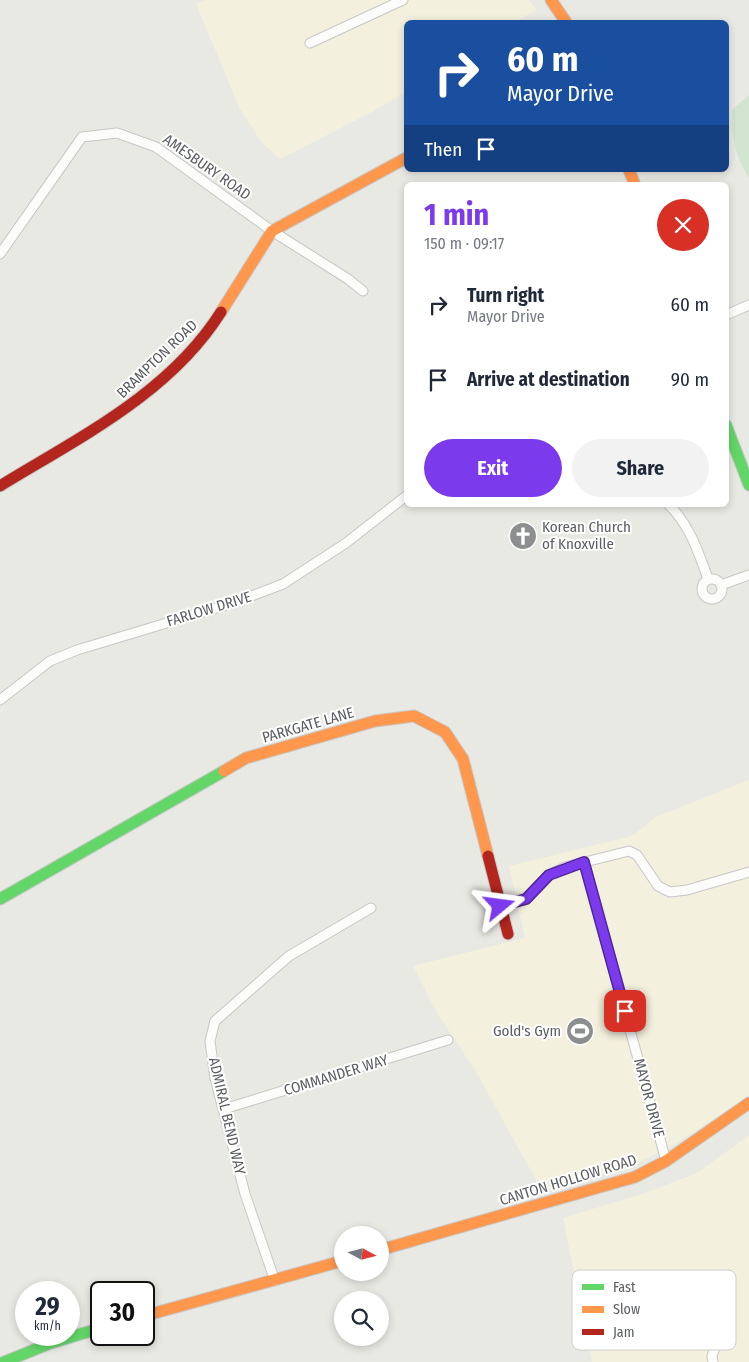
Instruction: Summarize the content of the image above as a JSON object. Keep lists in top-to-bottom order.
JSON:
{
  "streets": {
    "street": [
      "AMESBURY ROAD",
      "BRAMPTON ROAD",
      "FARLOW DRIVE",
      "PARKGATE LANE",
      "COMMANDER WAY",
      "MAYOR DRIVE",
      "ADMIRAL BEND WAY",
      "CANTON HOLLOW ROAD"
    ]
  },
  "crossings": [
    ["AMESBURY ROAD", "BRAMPTON ROAD"],
    ["COMMANDER WAY", "ADMIRAL BEND WAY"],
    ["MAYOR DRIVE", "CANTON HOLLOW ROAD"]
  ],
  "places": {
    "church": ["Korean Church of Knoxville"],
    "sports": ["Gold's Gym"]
  },
  "legend": ["Fast", "Slow", "Jam"],
  "north": "right",
  "page": {
    "turn": ["60 m", "Mayor Drive"],
    "then": "Then",
    "heading": ["1 min", "150 m · 09:17"],
    "list": [
      {
        "name": "Turn right",
        "note": "Mayor Drive",
        "value": "60 m"
      },
      {
        "name": "Arrive at destination",
        "value": "90 m"
      }
    ],
    "buttons": ["Exit", "Share"],
    "speed": "29 km/h",
    "limit": "30"
  }
}
